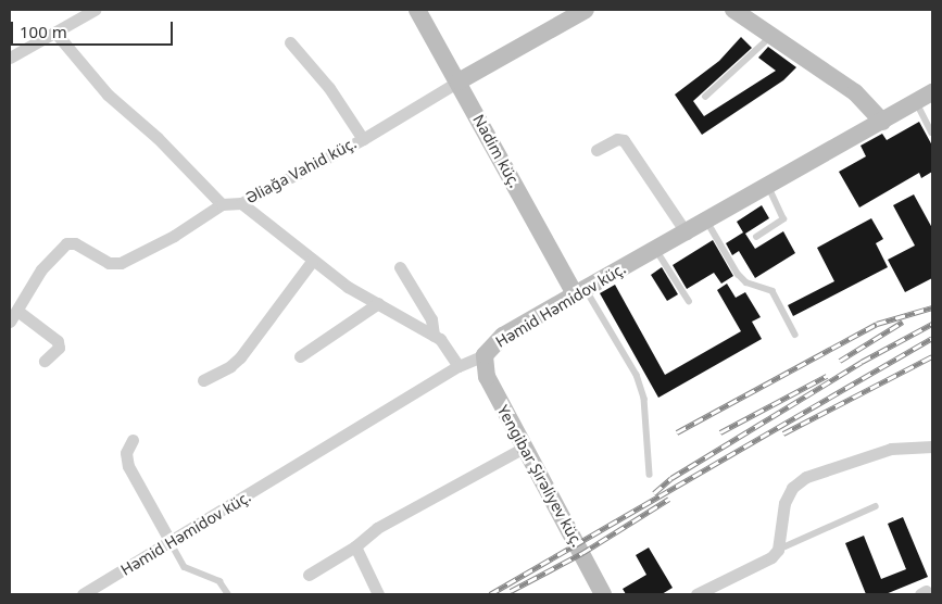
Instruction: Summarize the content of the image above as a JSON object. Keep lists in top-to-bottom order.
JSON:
{
  "streets": {
    "street": [
      "Nadim küç.",
      "Əliağa Vahid küç.",
      "Həmid Həmidov küç.",
      "Yengibar Şirəliyev küç."
    ]
  },
  "crossings": [
    ["Nadim küç.", "Əliağa Vahid küç."],
    ["Nadim küç.", "Həmid Həmidov küç."],
    ["Həmid Həmidov küç.", "Yengibar Şirəliyev küç."]
  ],
  "scale_bar": "100 m"
}
